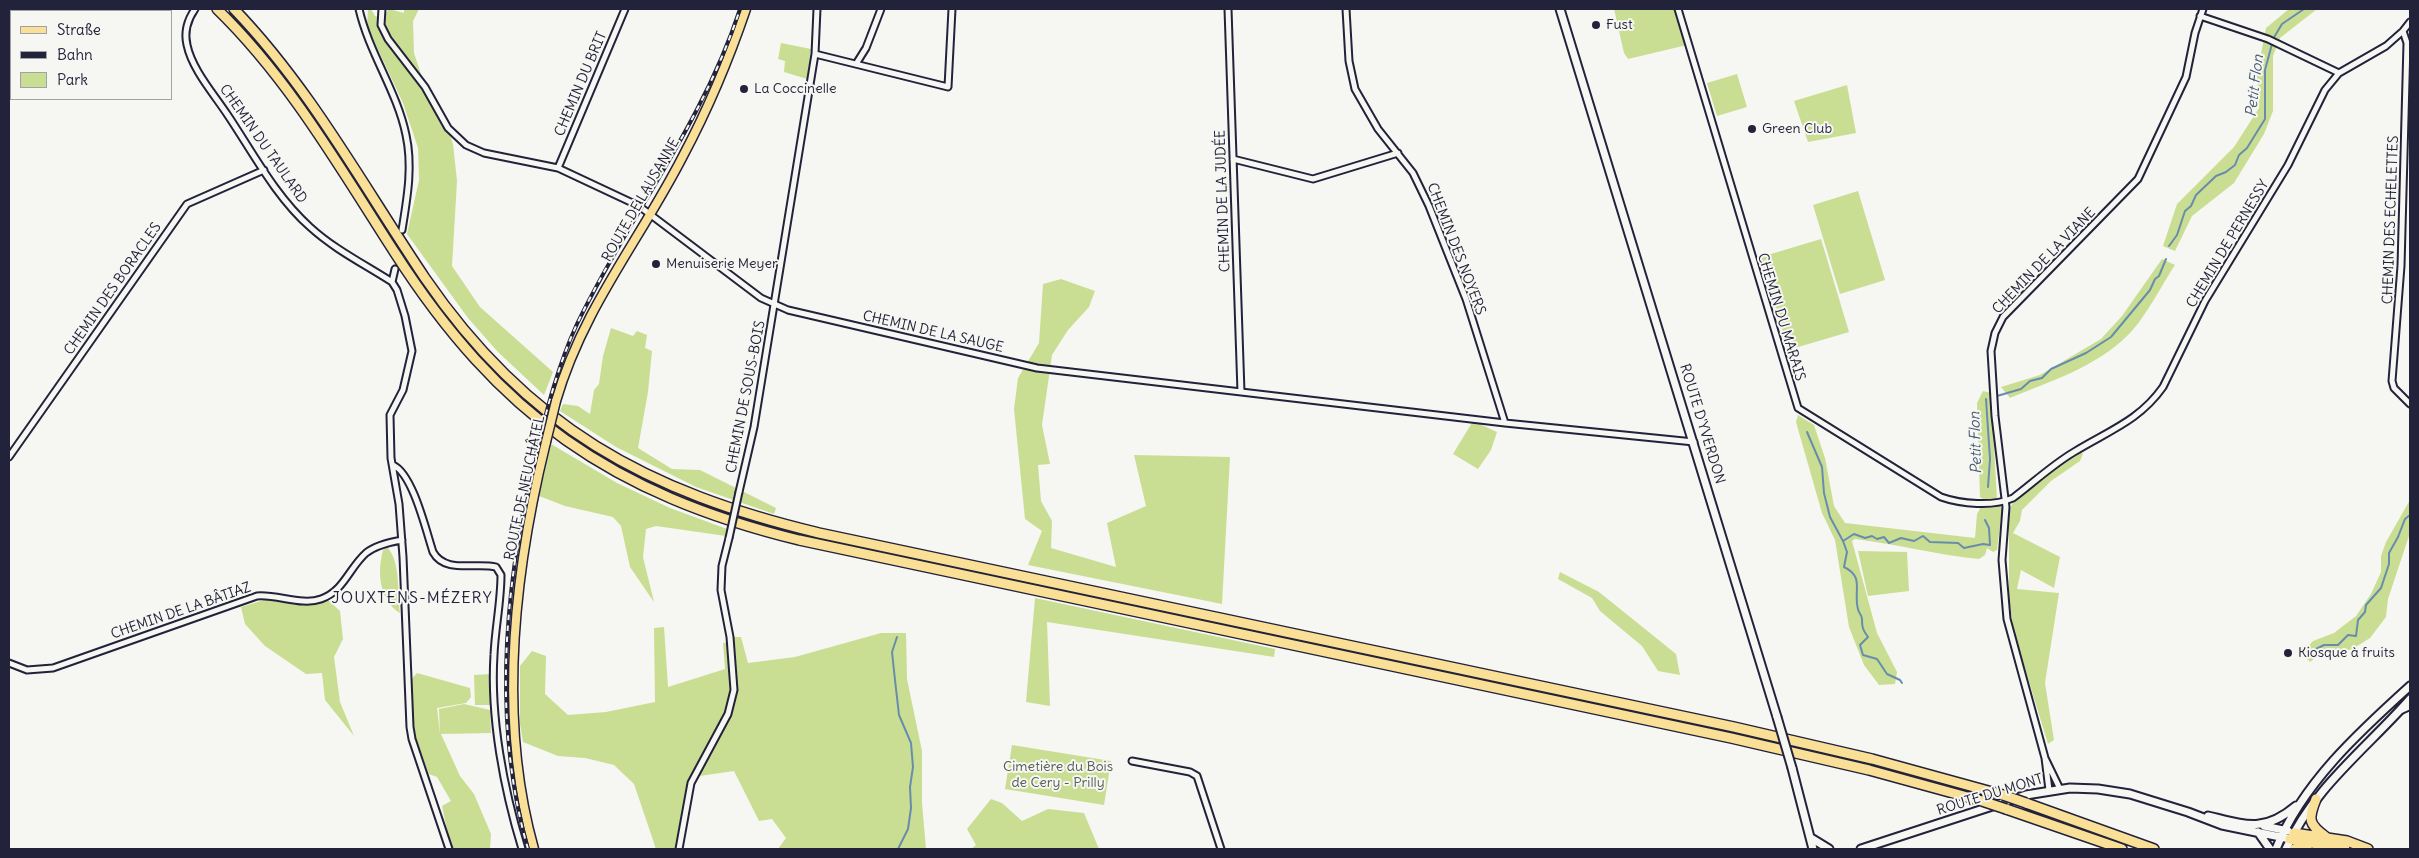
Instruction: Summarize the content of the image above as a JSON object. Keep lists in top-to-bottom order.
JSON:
{
  "streets": {
    "main road": [
      "ROUTE DE LAUSANNE",
      "ROUTE D'YVERDON",
      "ROUTE DE NEUCHÂTEL",
      "ROUTE DU MONT"
    ],
    "street": [
      "CHEMIN DU BRIT",
      "CHEMIN DU TAULARD",
      "CHEMIN DE LA JUDÉE",
      "CHEMIN DES ECHELETTES",
      "CHEMIN DE PERNESSY",
      "CHEMIN DES NOYERS",
      "CHEMIN DE LA VIANE",
      "CHEMIN DES BORACLES",
      "CHEMIN DU MARAIS",
      "CHEMIN DE LA SAUGE",
      "CHEMIN DE SOUS-BOIS",
      "CHEMIN DE LA BÂTIAZ"
    ]
  },
  "crossings": [
    ["CHEMIN DU BRIT", "CHEMIN DE LA SAUGE"],
    ["CHEMIN DU TAULARD", "CHEMIN DES BORACLES"],
    ["ROUTE DE LAUSANNE", "CHEMIN DE LA SAUGE"],
    ["ROUTE DE LAUSANNE", "ROUTE DE NEUCHÂTEL"],
    ["CHEMIN DE LA JUDÉE", "CHEMIN DE LA SAUGE"],
    ["CHEMIN DES ECHELETTES", "CHEMIN DE PERNESSY"],
    ["CHEMIN DE PERNESSY", "CHEMIN DE LA VIANE"],
    ["CHEMIN DE PERNESSY", "CHEMIN DU MARAIS"],
    ["CHEMIN DES NOYERS", "CHEMIN DE LA SAUGE"],
    ["CHEMIN DE LA VIANE", "CHEMIN DU MARAIS"],
    ["CHEMIN DE LA VIANE", "ROUTE DU MONT"],
    ["CHEMIN DE LA SAUGE", "CHEMIN DE SOUS-BOIS"],
    ["CHEMIN DE LA SAUGE", "ROUTE D'YVERDON"]
  ],
  "districts": ["JOUXTENS-MÉZERY"],
  "water": ["Petit Flon"],
  "parks": ["Cimetière du Bois de Cery - Prilly"],
  "places": [
    "Fust",
    "La Coccinelle",
    "Green Club",
    "Menuiserie Meyer",
    "Kiosque à fruits"
  ],
  "legend": ["Straße", "Bahn", "Park"]
}
